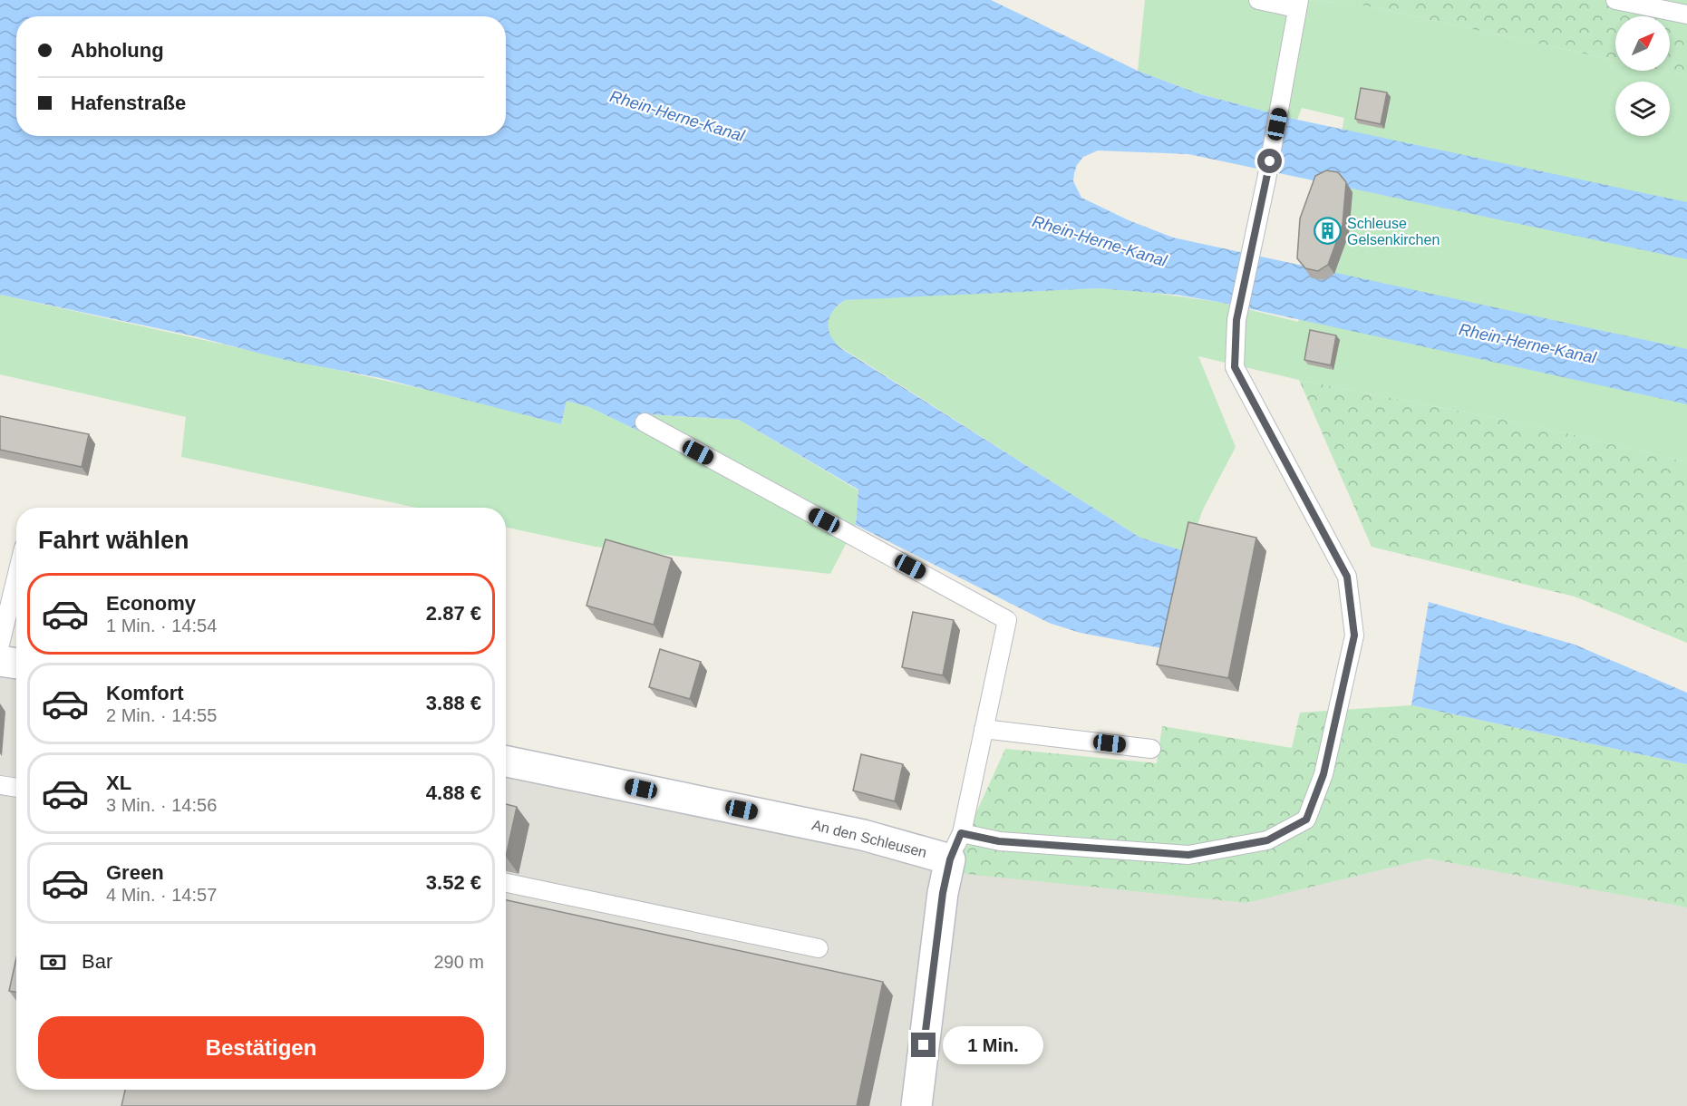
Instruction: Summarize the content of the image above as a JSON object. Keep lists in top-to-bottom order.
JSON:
{
  "streets": {
    "street": ["An den Schleusen"]
  },
  "water": ["Rhein-Herne-Kanal"],
  "places": {
    "building": ["Schleuse Gelsenkirchen"]
  },
  "north": "top right",
  "page": {
    "banner": ["Abholung", "Hafenstraße"],
    "heading": "Fahrt wählen",
    "list": [
      {
        "name": "Economy",
        "note": "1 Min. · 14:54",
        "value": "2.87 €"
      },
      {
        "name": "Komfort",
        "note": "2 Min. · 14:55",
        "value": "3.88 €"
      },
      {
        "name": "XL",
        "note": "3 Min. · 14:56",
        "value": "4.88 €"
      },
      {
        "name": "Green",
        "note": "4 Min. · 14:57",
        "value": "3.52 €"
      }
    ],
    "pay": ["Bar", "290 m"],
    "buttons": "Bestätigen",
    "bubble": "1 Min."
  }
}
